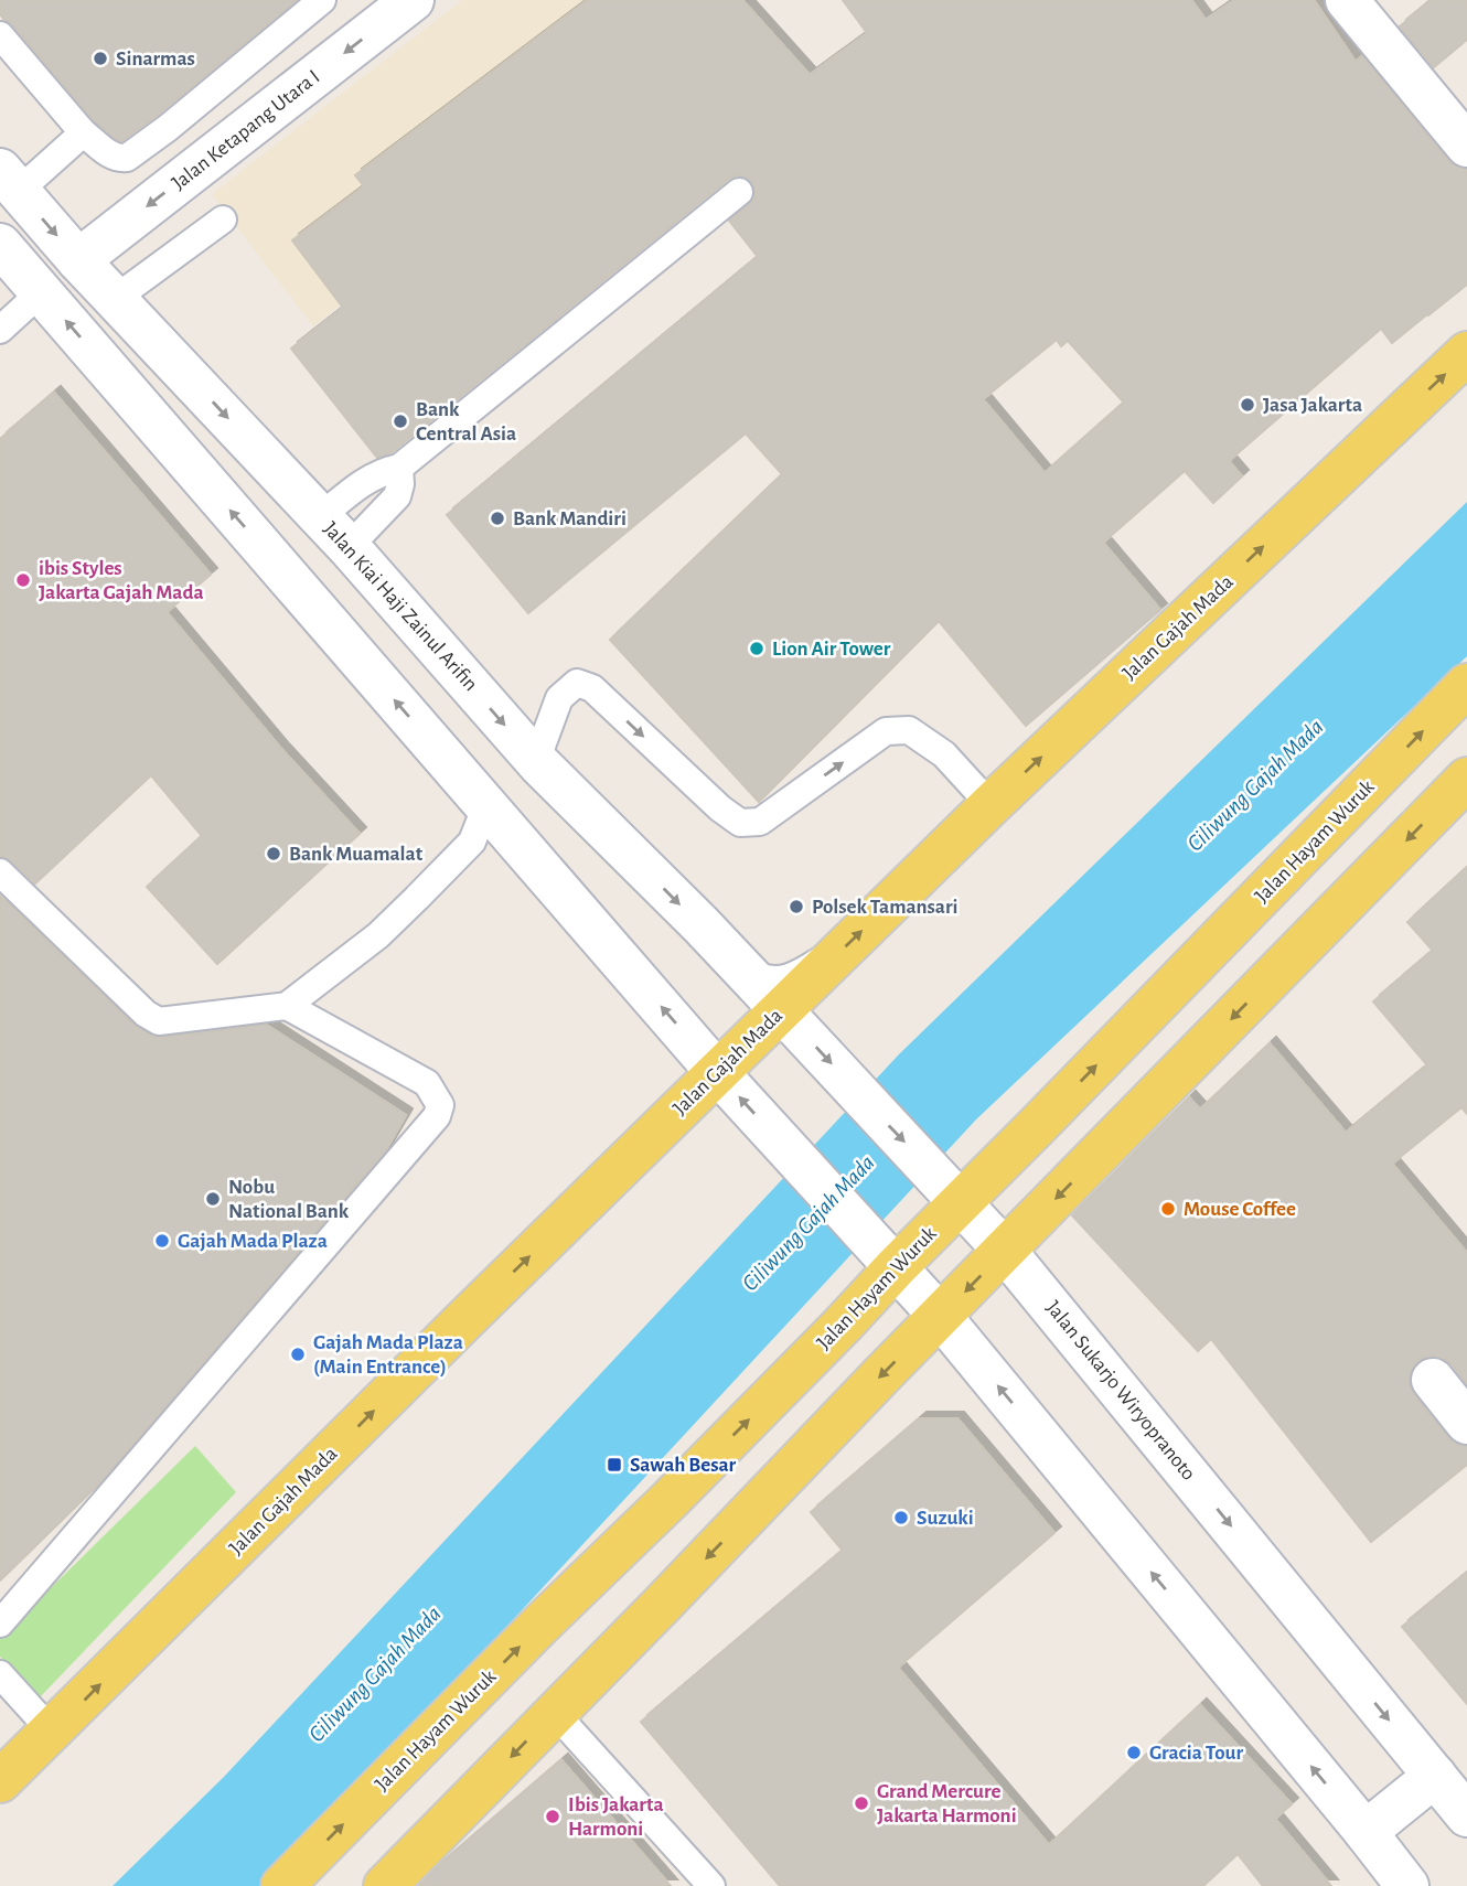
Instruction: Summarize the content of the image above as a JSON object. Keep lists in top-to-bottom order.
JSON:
{
  "streets": {
    "main road": [
      "Jalan Ketapang Utara I",
      "Jalan Kiai Haji Zainul Arifin",
      "Jalan Gajah Mada",
      "Jalan Hayam Wuruk",
      "Jalan Sukarjo Wiryopranoto"
    ]
  },
  "crossings": [
    ["Jalan Ketapang Utara I", "Jalan Kiai Haji Zainul Arifin"],
    ["Jalan Kiai Haji Zainul Arifin", "Jalan Gajah Mada"],
    ["Jalan Kiai Haji Zainul Arifin", "Jalan Sukarjo Wiryopranoto"],
    ["Jalan Gajah Mada", "Jalan Sukarjo Wiryopranoto"],
    ["Jalan Hayam Wuruk", "Jalan Sukarjo Wiryopranoto"]
  ],
  "one_way": ["Jalan Ketapang Utara I"],
  "water": ["Ciliwung Gajah Mada"],
  "places": {
    "other": [
      "Sinarmas",
      "Jasa Jakarta",
      "Bank Central Asia",
      "Bank Mandiri",
      "ibis Styles Jakarta Gajah Mada",
      "Lion Air Tower",
      "Bank Muamalat",
      "Polsek Tamansari",
      "Nobu National Bank",
      "Mouse Coffee",
      "Gajah Mada Plaza",
      "Gajah Mada Plaza (Main Entrance)",
      "Suzuki",
      "Gracia Tour",
      "Grand Mercure Jakarta Harmoni",
      "Ibis Jakarta Harmoni"
    ],
    "transit": ["Sawah Besar"]
  }
}
